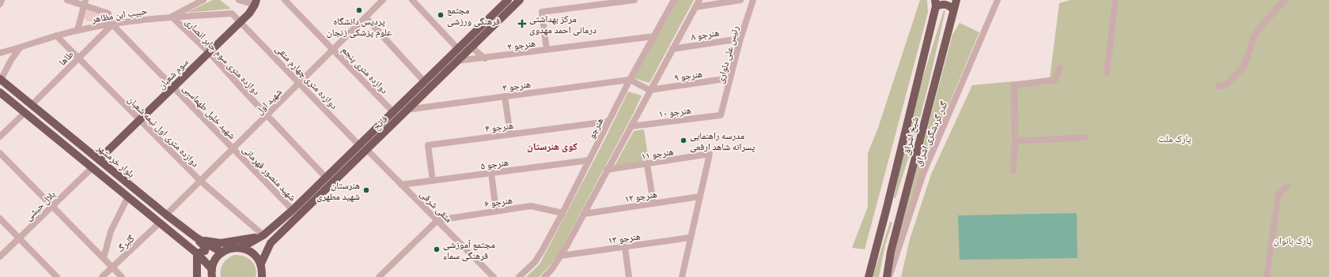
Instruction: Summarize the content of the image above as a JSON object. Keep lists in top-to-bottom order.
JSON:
{
  "streets": {
    "main road": [
      "سوم شعبان",
      "فاتح",
      "شیخ اشراق",
      "بلوار خرمشهر"
    ],
    "street": [
      "حبیب ابن مظاهر",
      "هنرجو ۸",
      "هنرجو ۲",
      "رئیس علی دلواری",
      "دوازده متری سوم جابر انصاری",
      "طاها",
      "دوازده متری پنجم",
      "هنرجو ۹",
      "دوازده متری چهارم متقی",
      "هنرجو ۳",
      "شهید اول",
      "شهید خلیل طهماسبی",
      "هنرجو ۱۰",
      "هنرجو ۴",
      "هنرجو",
      "دوازده متری اول نیمه شعبان",
      "گدر گردشگری اشراق",
      "هنرجو ۱۱",
      "هنرجو ۵",
      "شهید منصور قهرمانی",
      "هنرجو ۱۲",
      "هنرجو ۶",
      "بلال حبشی",
      "متقی شرقی",
      "هنرجو ۱۳",
      "گلبرگ"
    ]
  },
  "crossings": [
    ["حبیب ابن مظاهر", "دوازده متری سوم جابر انصاری"],
    ["حبیب ابن مظاهر", "طاها"],
    ["حبیب ابن مظاهر", "سوم شعبان"],
    ["حبیب ابن مظاهر", "دوازده متری چهارم متقی"],
    ["حبیب ابن مظاهر", "شهید خلیل طهماسبی"],
    ["حبیب ابن مظاهر", "دوازده متری اول نیمه شعبان"],
    ["هنرجو ۸", "رئیس علی دلواری"],
    ["هنرجو ۲", "فاتح"],
    ["هنرجو ۲", "هنرجو"],
    ["رئیس علی دلواری", "هنرجو ۹"],
    ["رئیس علی دلواری", "هنرجو ۱۰"],
    ["دوازده متری سوم جابر انصاری", "سوم شعبان"],
    ["دوازده متری سوم جابر انصاری", "شهید اول"],
    ["دوازده متری سوم جابر انصاری", "فاتح"],
    ["طاها", "شهید خلیل طهماسبی"],
    ["طاها", "دوازده متری اول نیمه شعبان"],
    ["طاها", "بلوار خرمشهر"],
    ["دوازده متری پنجم", "شهید اول"],
    ["دوازده متری پنجم", "فاتح"],
    ["سوم شعبان", "دوازده متری چهارم متقی"],
    ["سوم شعبان", "شهید خلیل طهماسبی"],
    ["سوم شعبان", "دوازده متری اول نیمه شعبان"],
    ["سوم شعبان", "بلوار خرمشهر"],
    ["دوازده متری چهارم متقی", "شهید اول"],
    ["دوازده متری چهارم متقی", "فاتح"],
    ["هنرجو ۳", "فاتح"],
    ["هنرجو ۳", "هنرجو"],
    ["شهید اول", "شهید خلیل طهماسبی"],
    ["شهید اول", "دوازده متری اول نیمه شعبان"],
    ["شهید اول", "بلوار خرمشهر"],
    ["شهید اول", "شهید منصور قهرمانی"],
    ["شهید خلیل طهماسبی", "شهید منصور قهرمانی"],
    ["فاتح", "دوازده متری اول نیمه شعبان"],
    ["فاتح", "بلوار خرمشهر"],
    ["فاتح", "شهید منصور قهرمانی"],
    ["فاتح", "متقی شرقی"],
    ["هنرجو ۴", "هنرجو"],
    ["هنرجو ۴", "هنرجو ۵"],
    ["هنرجو", "هنرجو ۵"],
    ["هنرجو", "هنرجو ۶"],
    ["هنرجو ۱۱", "هنرجو ۱۲"],
    ["هنرجو ۵", "متقی شرقی"],
    ["هنرجو ۶", "متقی شرقی"]
  ],
  "districts": ["کوی هنرستان"],
  "parks": ["پارک ملت", "پارک بانوان"],
  "places": {
    "other": [
      "پردیس دانشگاه علوم پزشکى زنجان",
      "مجتمع فرهنگی ورزشی",
      "مدرسه راهنمایی پسرانه شاهد ارفعی",
      "هنرستان شهید مطهری",
      "مجتمع آموزشی فرهنگی سماء"
    ],
    "health": ["مرکز بهداشتی درمانی احمد مهدوی"]
  }
}
